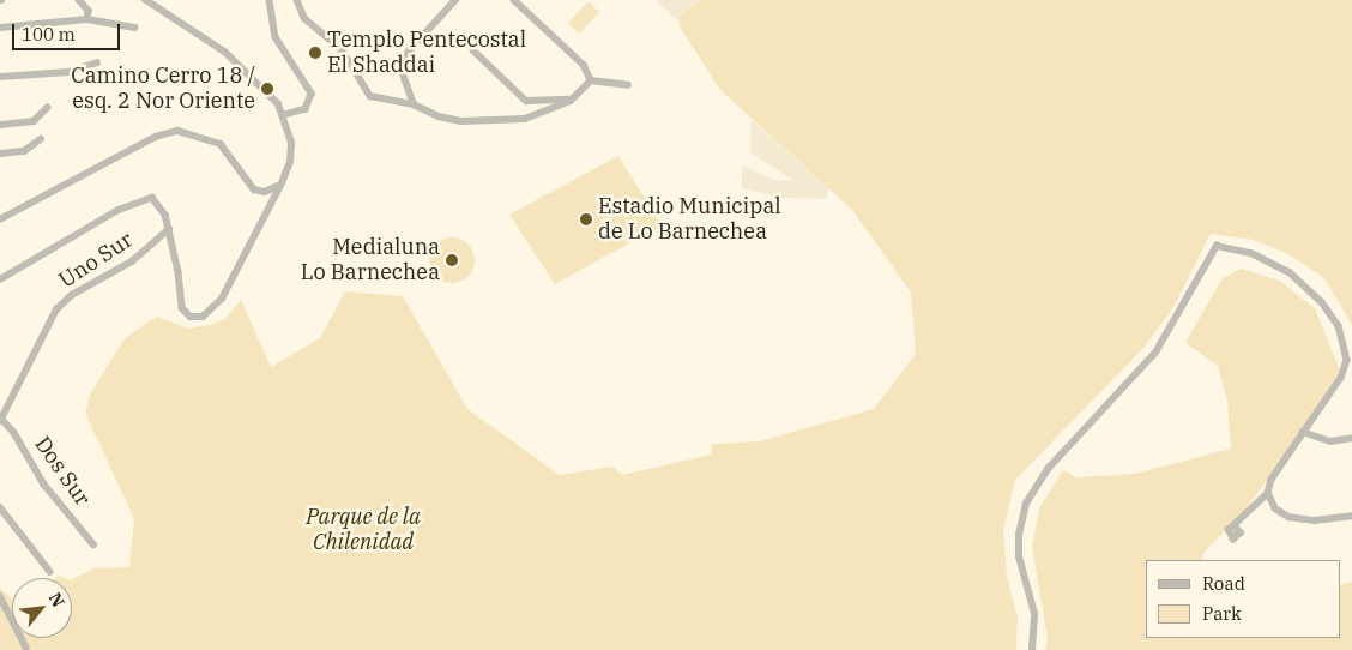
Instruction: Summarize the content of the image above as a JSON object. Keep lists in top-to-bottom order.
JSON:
{
  "streets": {
    "street": ["Uno Sur", "Dos Sur"]
  },
  "crossings": [
    ["Uno Sur", "Dos Sur"]
  ],
  "parks": ["Parque de la Chilenidad"],
  "places": [
    "Templo Pentecostal El Shaddai",
    "Camino Cerro 18 / esq. 2 Nor Oriente",
    "Estadio Municipal de Lo Barnechea",
    "Medialuna Lo Barnechea"
  ],
  "legend": ["Road", "Park"],
  "scale_bar": "100 m",
  "north": "top right"
}
